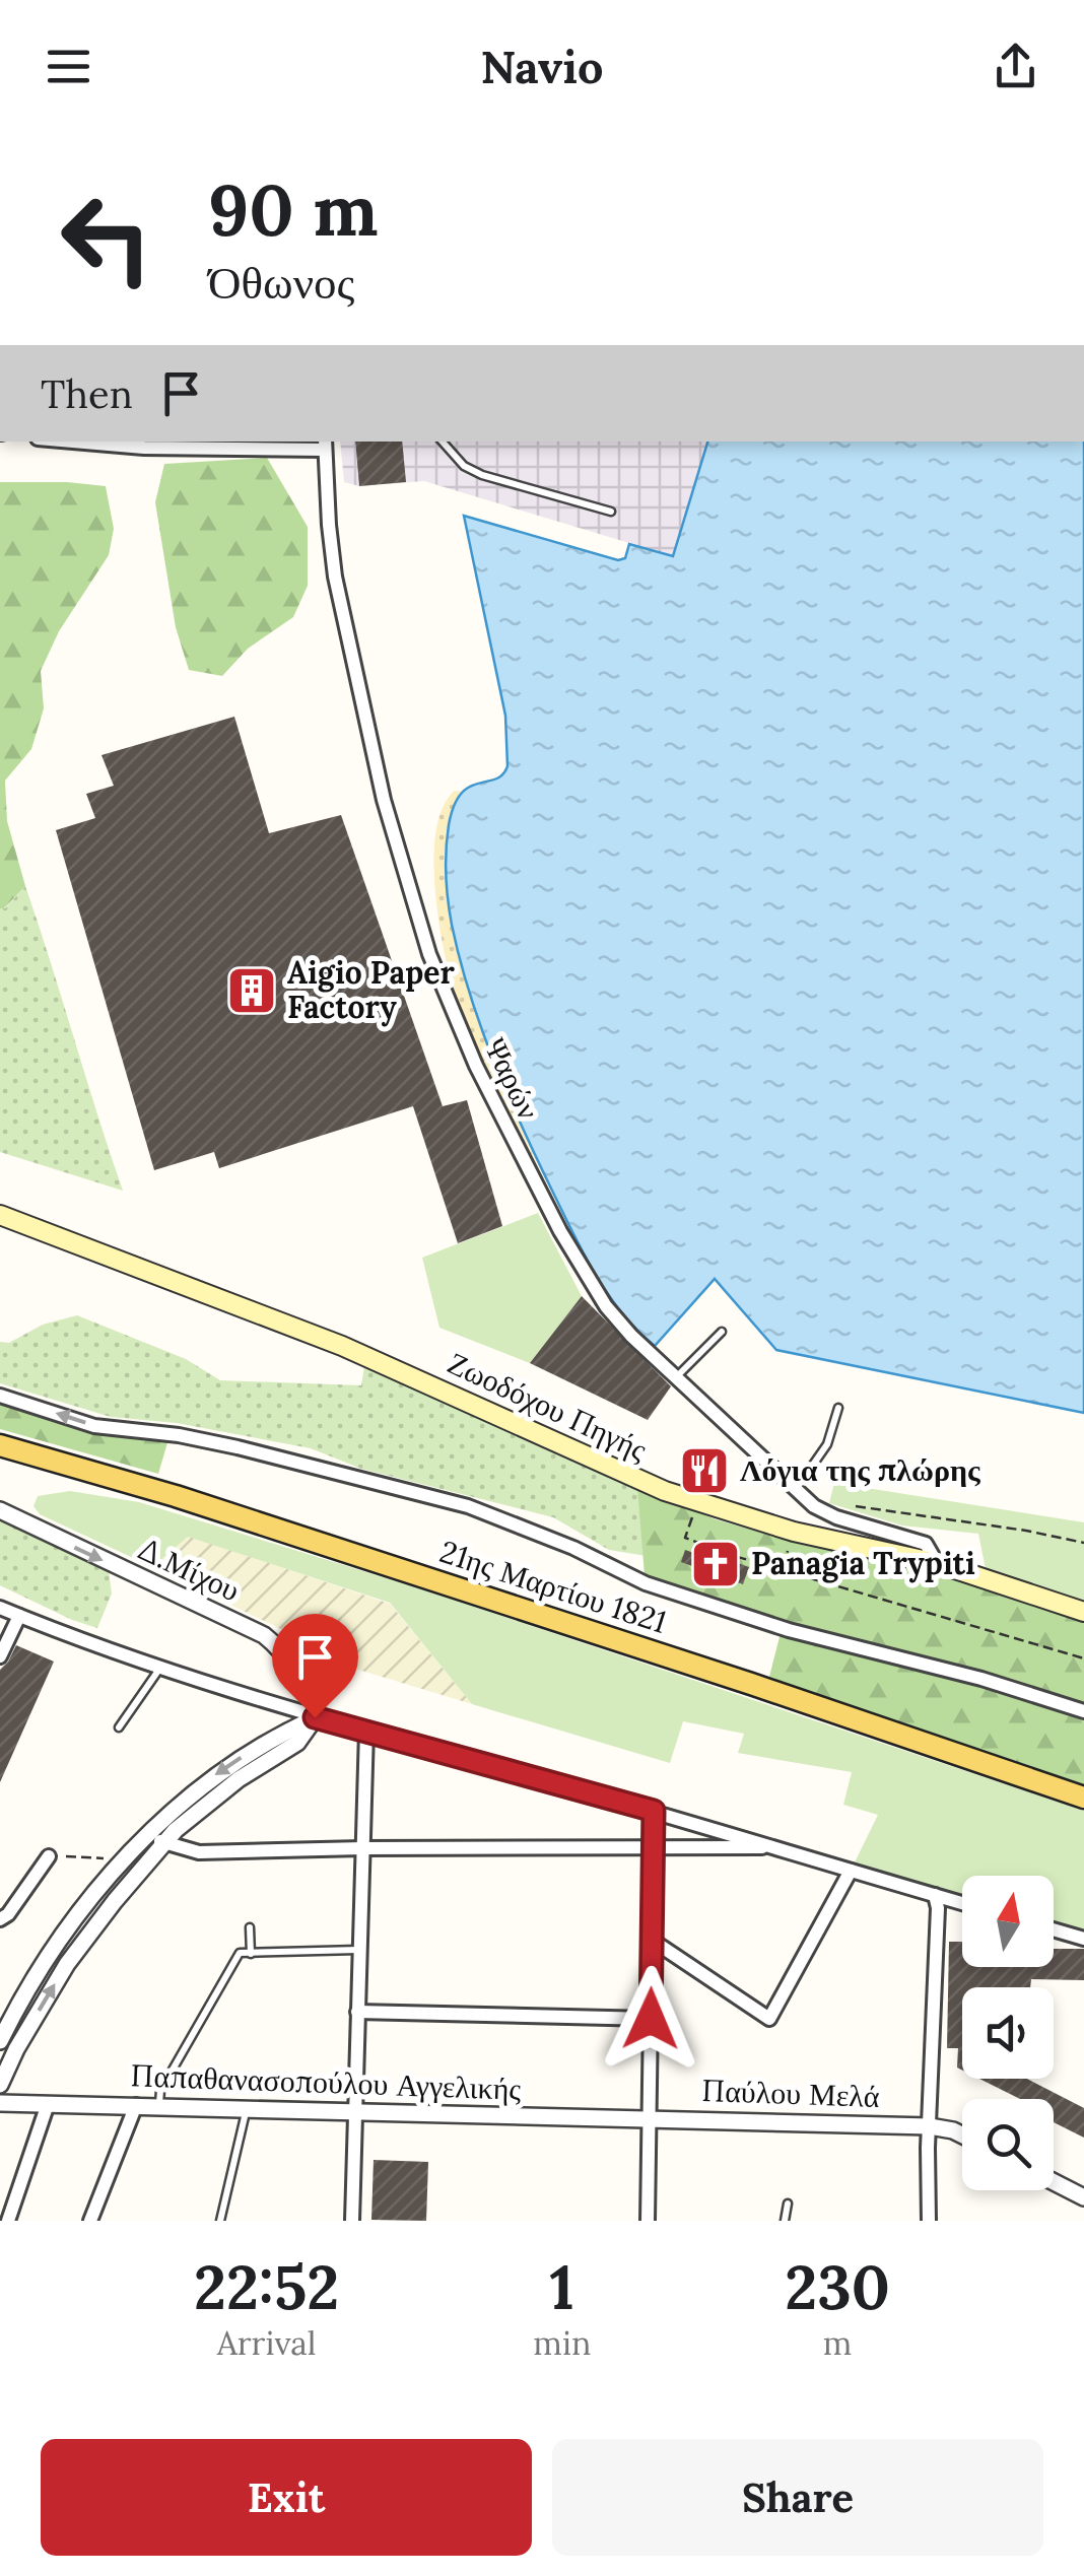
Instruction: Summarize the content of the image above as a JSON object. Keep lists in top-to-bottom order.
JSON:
{
  "streets": {
    "main road": ["Ζωοδόχου Πηγής", "21ης Μαρτίου 1821"],
    "street": [
      "Ψαρών",
      "Δ.Μίχου",
      "Παπαθανασοπούλου Αγγελικής",
      "Παύλου Μελά"
    ]
  },
  "crossings": [
    ["Ψαρών", "Ζωοδόχου Πηγής"],
    ["Παπαθανασοπούλου Αγγελικής", "Παύλου Μελά"]
  ],
  "places": {
    "building": ["Aigio Paper Factory"],
    "restaurant": ["Λόγια της πλώρης"],
    "church": ["Panagia Trypiti"]
  },
  "north": "top",
  "page": {
    "header": "Navio",
    "turn": ["90 m", "Όθωνος"],
    "then": "Then",
    "eta": [
      "22:52",
      "Arrival",
      "1",
      "min",
      "230",
      "m"
    ],
    "buttons": ["Exit", "Share"]
  }
}
